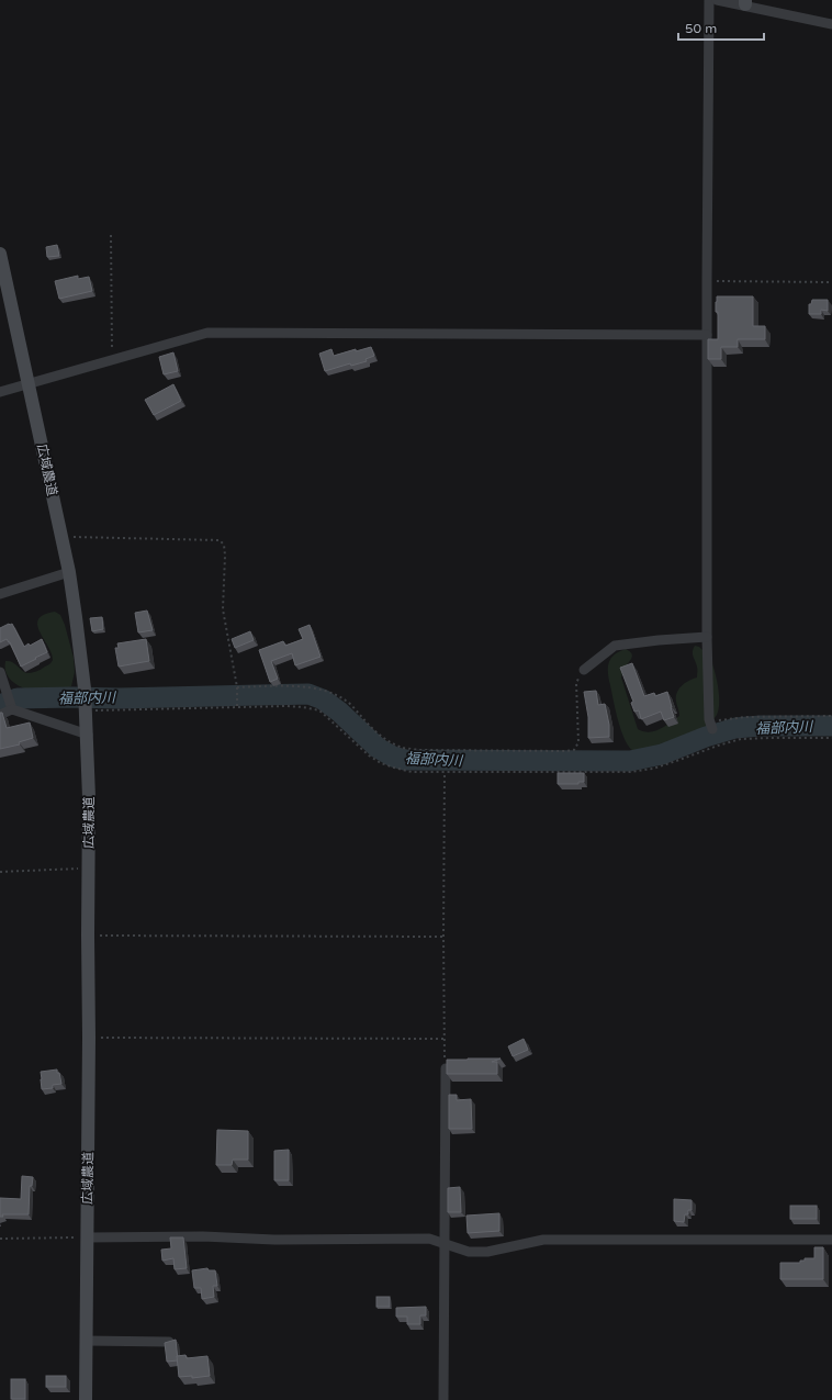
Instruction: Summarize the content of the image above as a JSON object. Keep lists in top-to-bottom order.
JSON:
{
  "streets": {
    "street": ["広域農道"]
  },
  "water": ["福部内川"],
  "scale_bar": "50 m"
}
